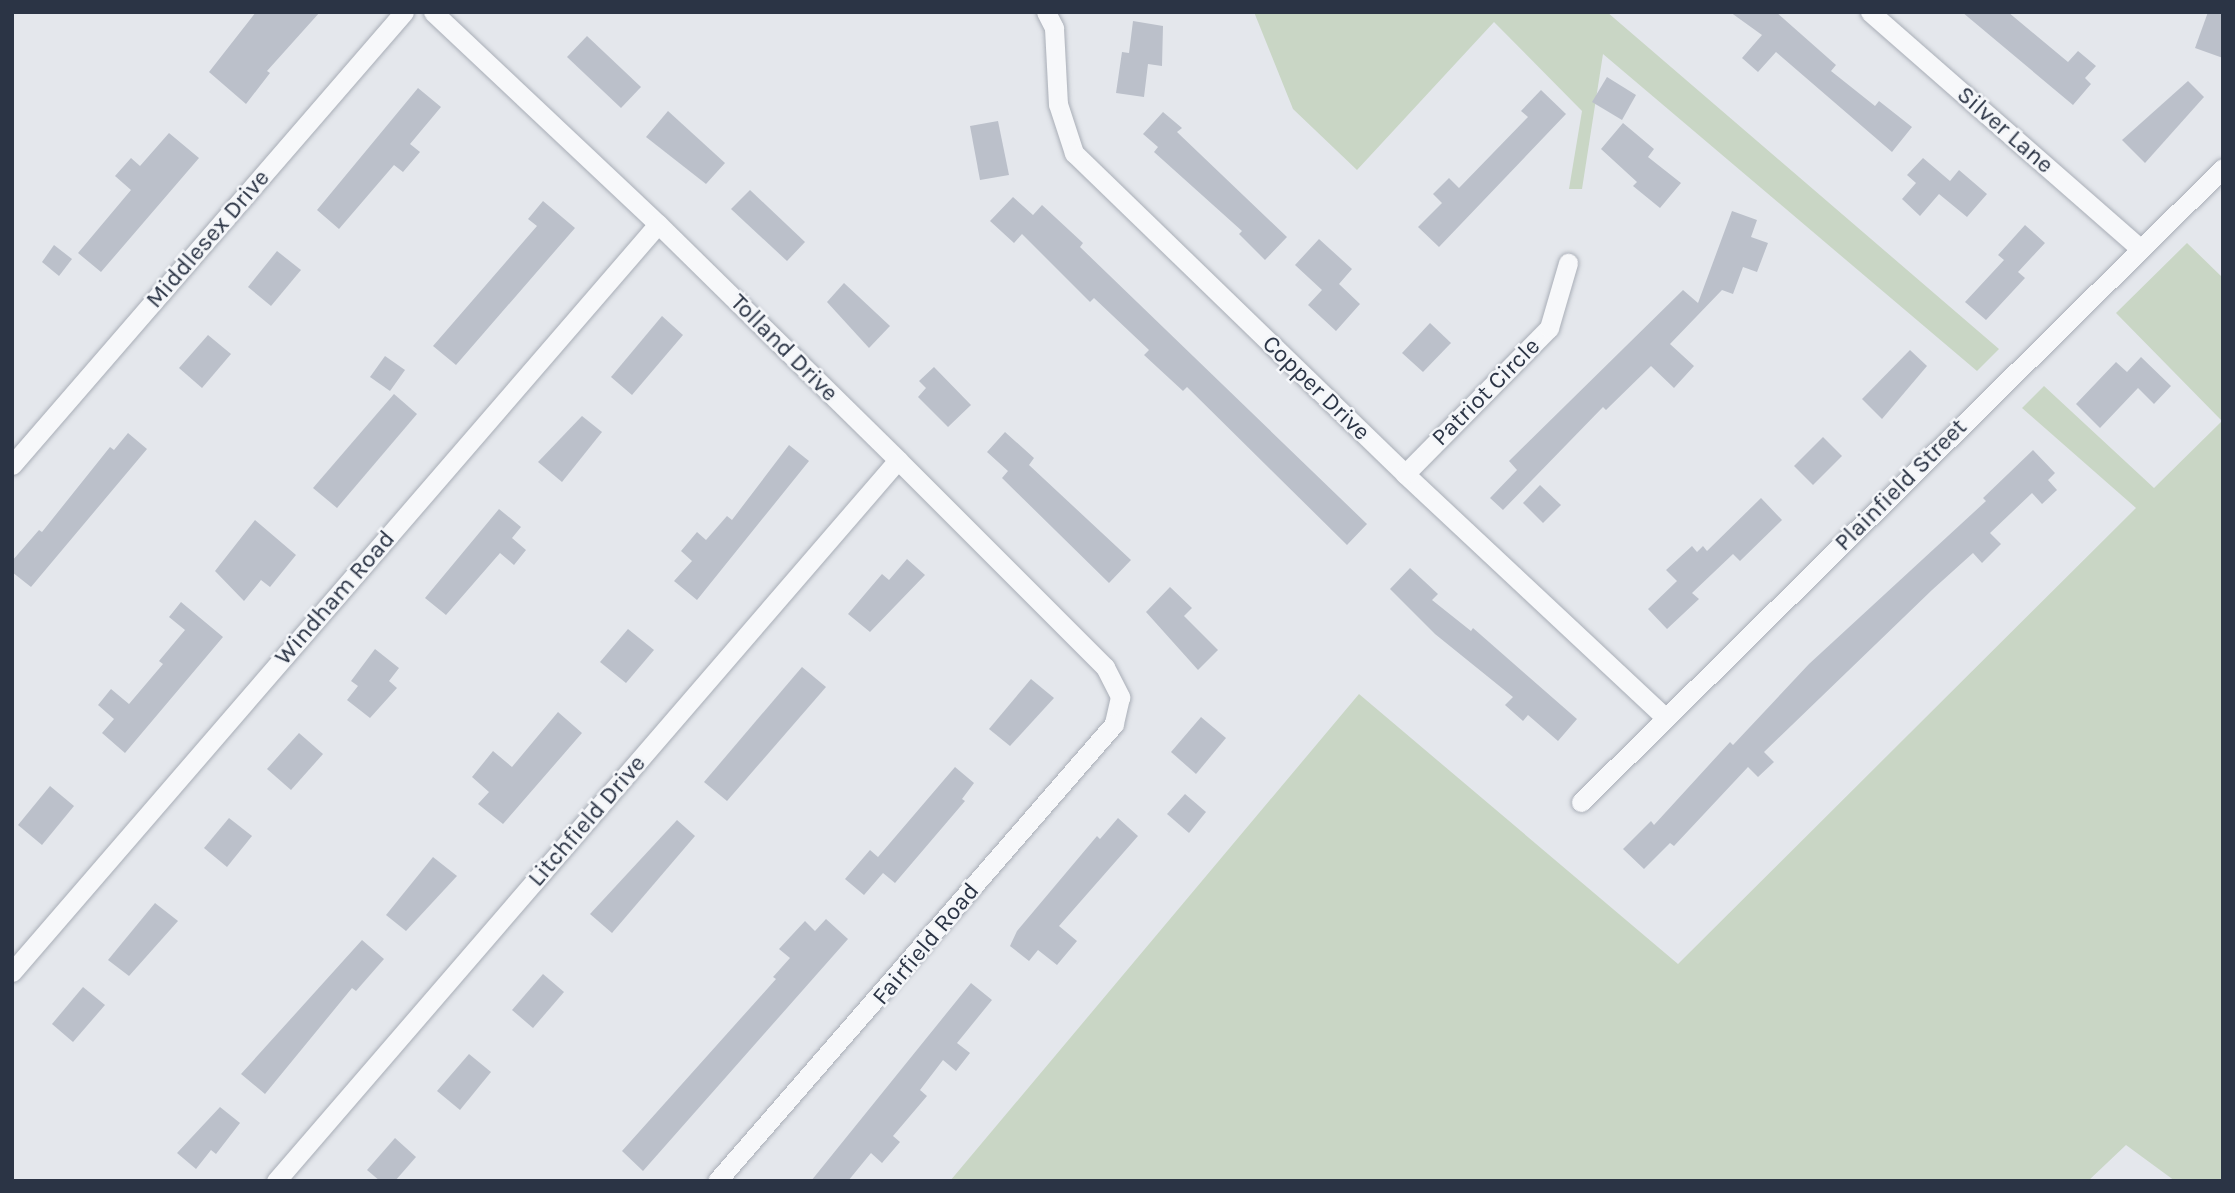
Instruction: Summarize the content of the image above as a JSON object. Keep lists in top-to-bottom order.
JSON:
{
  "streets": {
    "street": [
      "Silver Lane",
      "Middlesex Drive",
      "Tolland Drive",
      "Copper Drive",
      "Patriot Circle",
      "Plainfield Street",
      "Windham Road",
      "Litchfield Drive",
      "Fairfield Road"
    ]
  },
  "crossings": [
    ["Silver Lane", "Plainfield Street"],
    ["Tolland Drive", "Windham Road"],
    ["Tolland Drive", "Litchfield Drive"],
    ["Tolland Drive", "Fairfield Road"],
    ["Copper Drive", "Patriot Circle"],
    ["Copper Drive", "Plainfield Street"]
  ]
}
